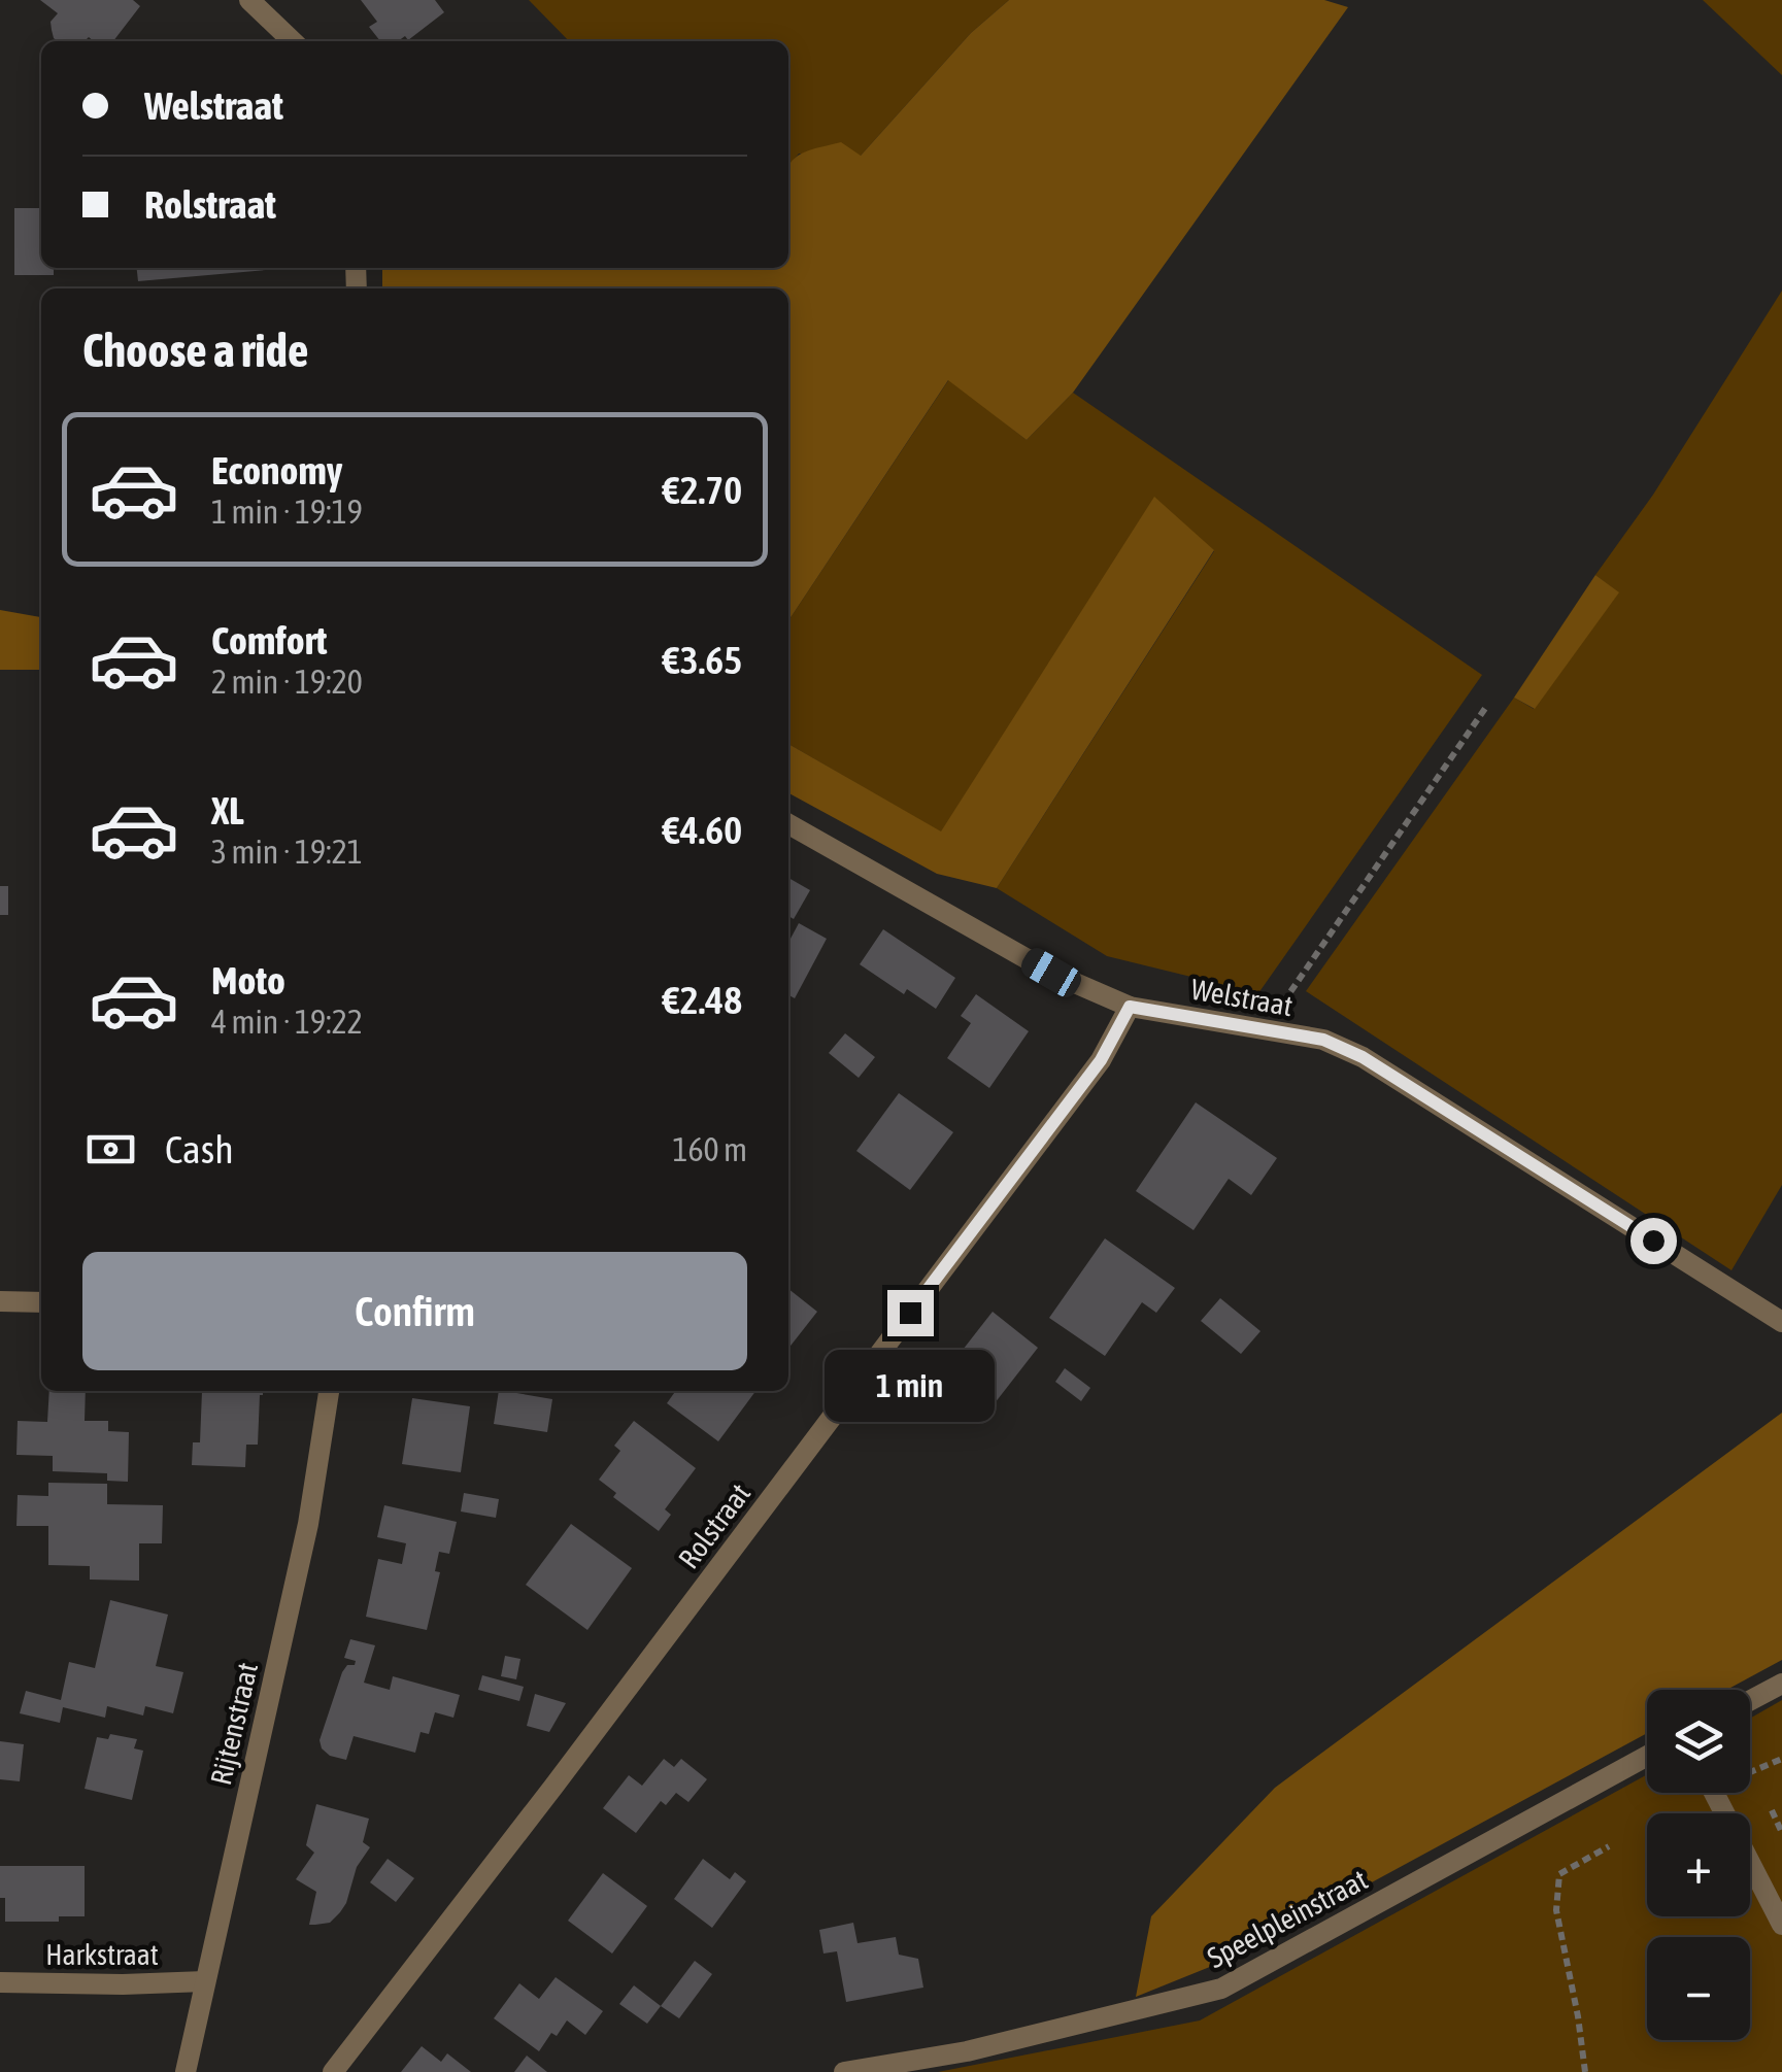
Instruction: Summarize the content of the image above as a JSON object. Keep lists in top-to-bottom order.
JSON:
{
  "streets": {
    "street": [
      "Welstraat",
      "Rolstraat",
      "Rijtenstraat",
      "Speelpleinstraat",
      "Harkstraat"
    ]
  },
  "crossings": [
    ["Welstraat", "Rolstraat"],
    ["Rijtenstraat", "Harkstraat"]
  ],
  "page": {
    "banner": ["Welstraat", "Rolstraat"],
    "heading": "Choose a ride",
    "list": [
      {
        "name": "Economy",
        "note": "1 min · 19:19",
        "value": "€2.70"
      },
      {
        "name": "Comfort",
        "note": "2 min · 19:20",
        "value": "€3.65"
      },
      {
        "name": "XL",
        "note": "3 min · 19:21",
        "value": "€4.60"
      },
      {
        "name": "Moto",
        "note": "4 min · 19:22",
        "value": "€2.48"
      }
    ],
    "pay": ["Cash", "160 m"],
    "buttons": "Confirm",
    "bubble": "1 min",
    "map_buttons": ["+", "−"]
  }
}
